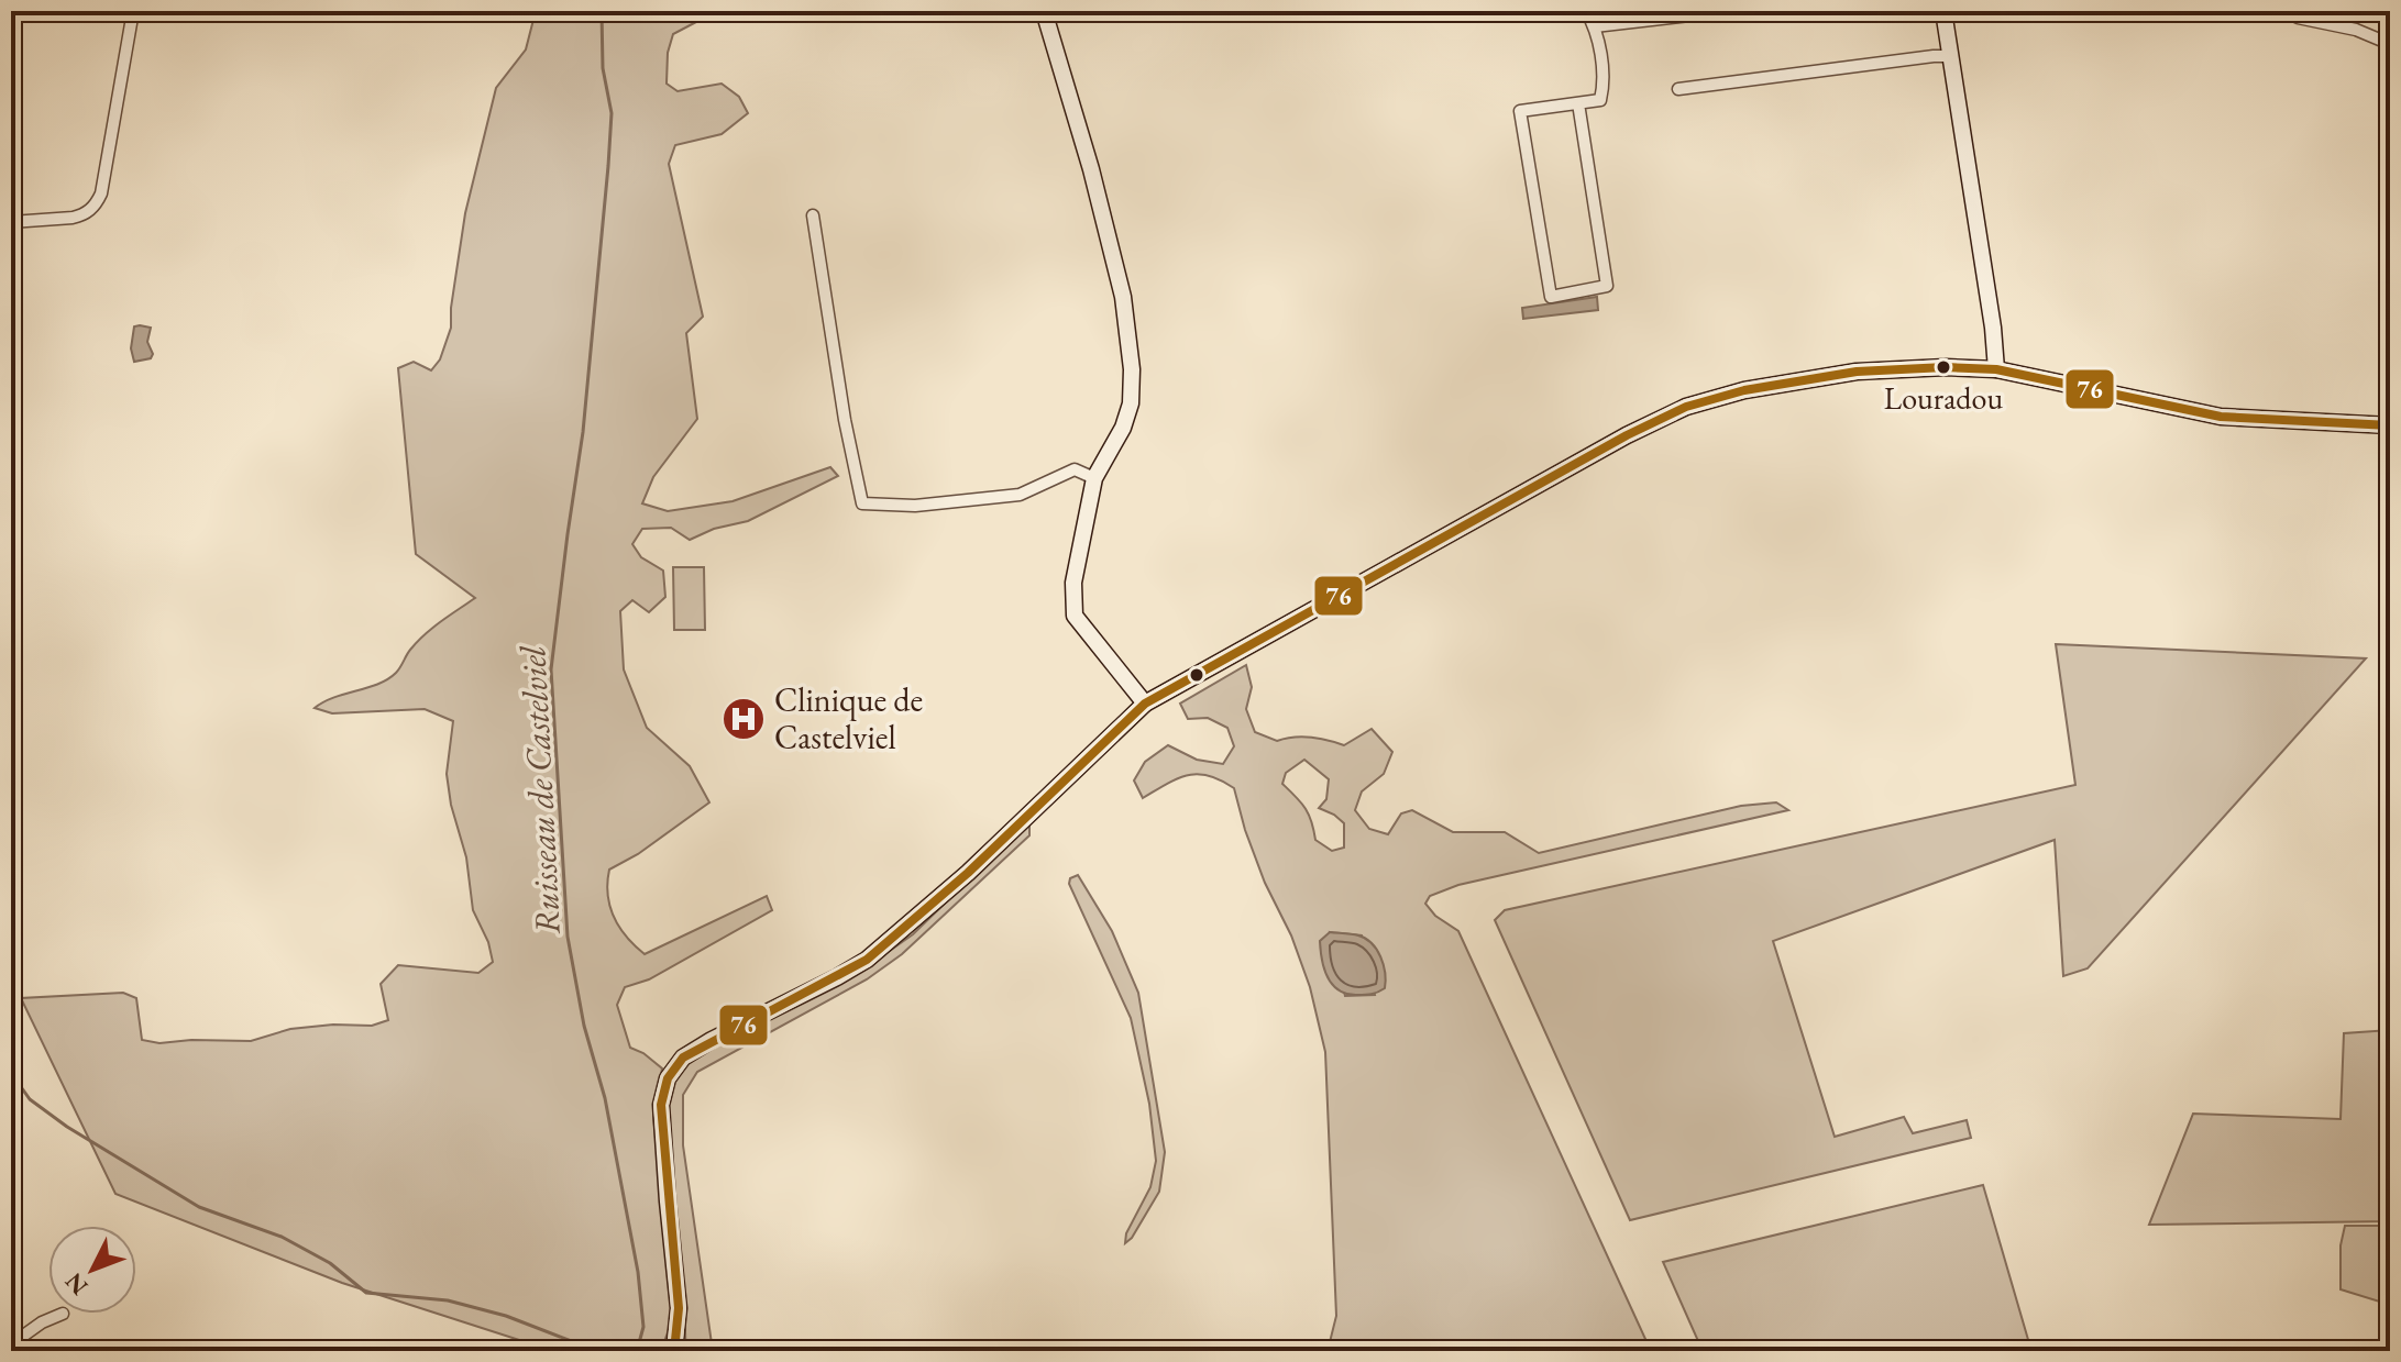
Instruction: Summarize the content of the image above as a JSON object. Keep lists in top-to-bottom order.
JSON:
{
  "water": ["Ruisseau de Castelviel"],
  "places": {
    "other": ["Louradou"],
    "hospital": ["Clinique de Castelviel"]
  },
  "lines": ["transit line 76"],
  "north": "bottom left"
}
